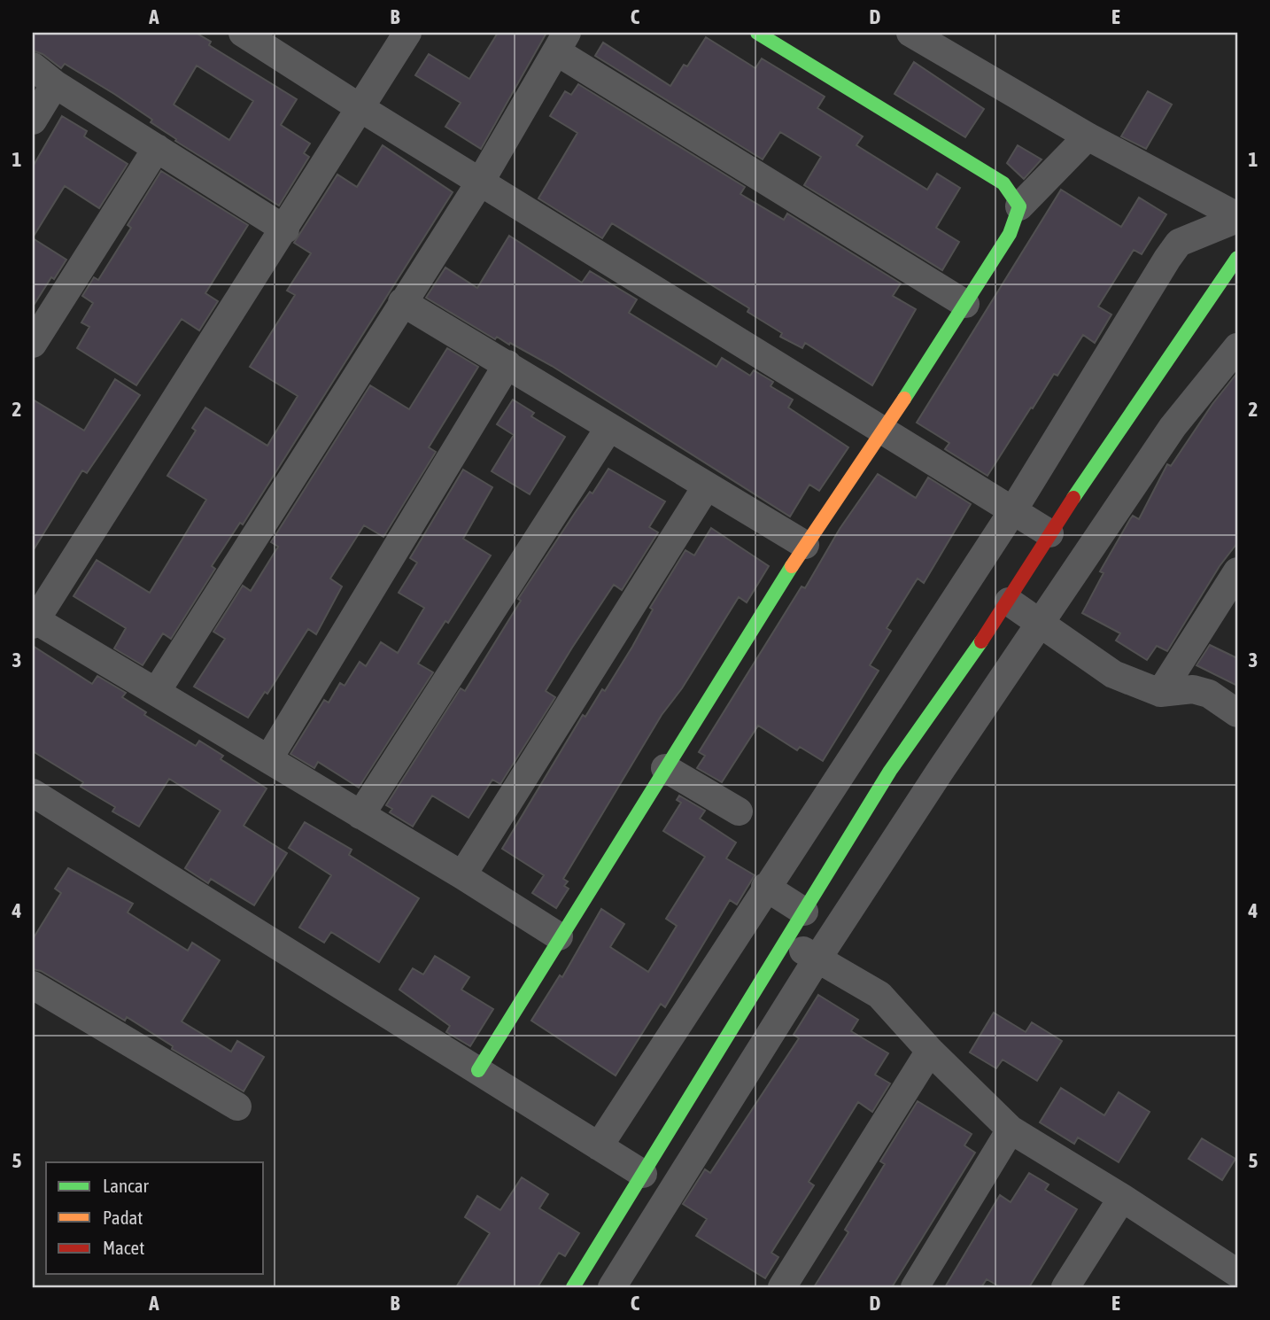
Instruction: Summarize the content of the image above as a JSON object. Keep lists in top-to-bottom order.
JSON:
{
  "legend": ["Lancar", "Padat", "Macet"],
  "grid": {
    "columns": [
      "A",
      "B",
      "C",
      "D",
      "E"
    ],
    "rows": [
      "1",
      "2",
      "3",
      "4",
      "5"
    ]
  }
}
